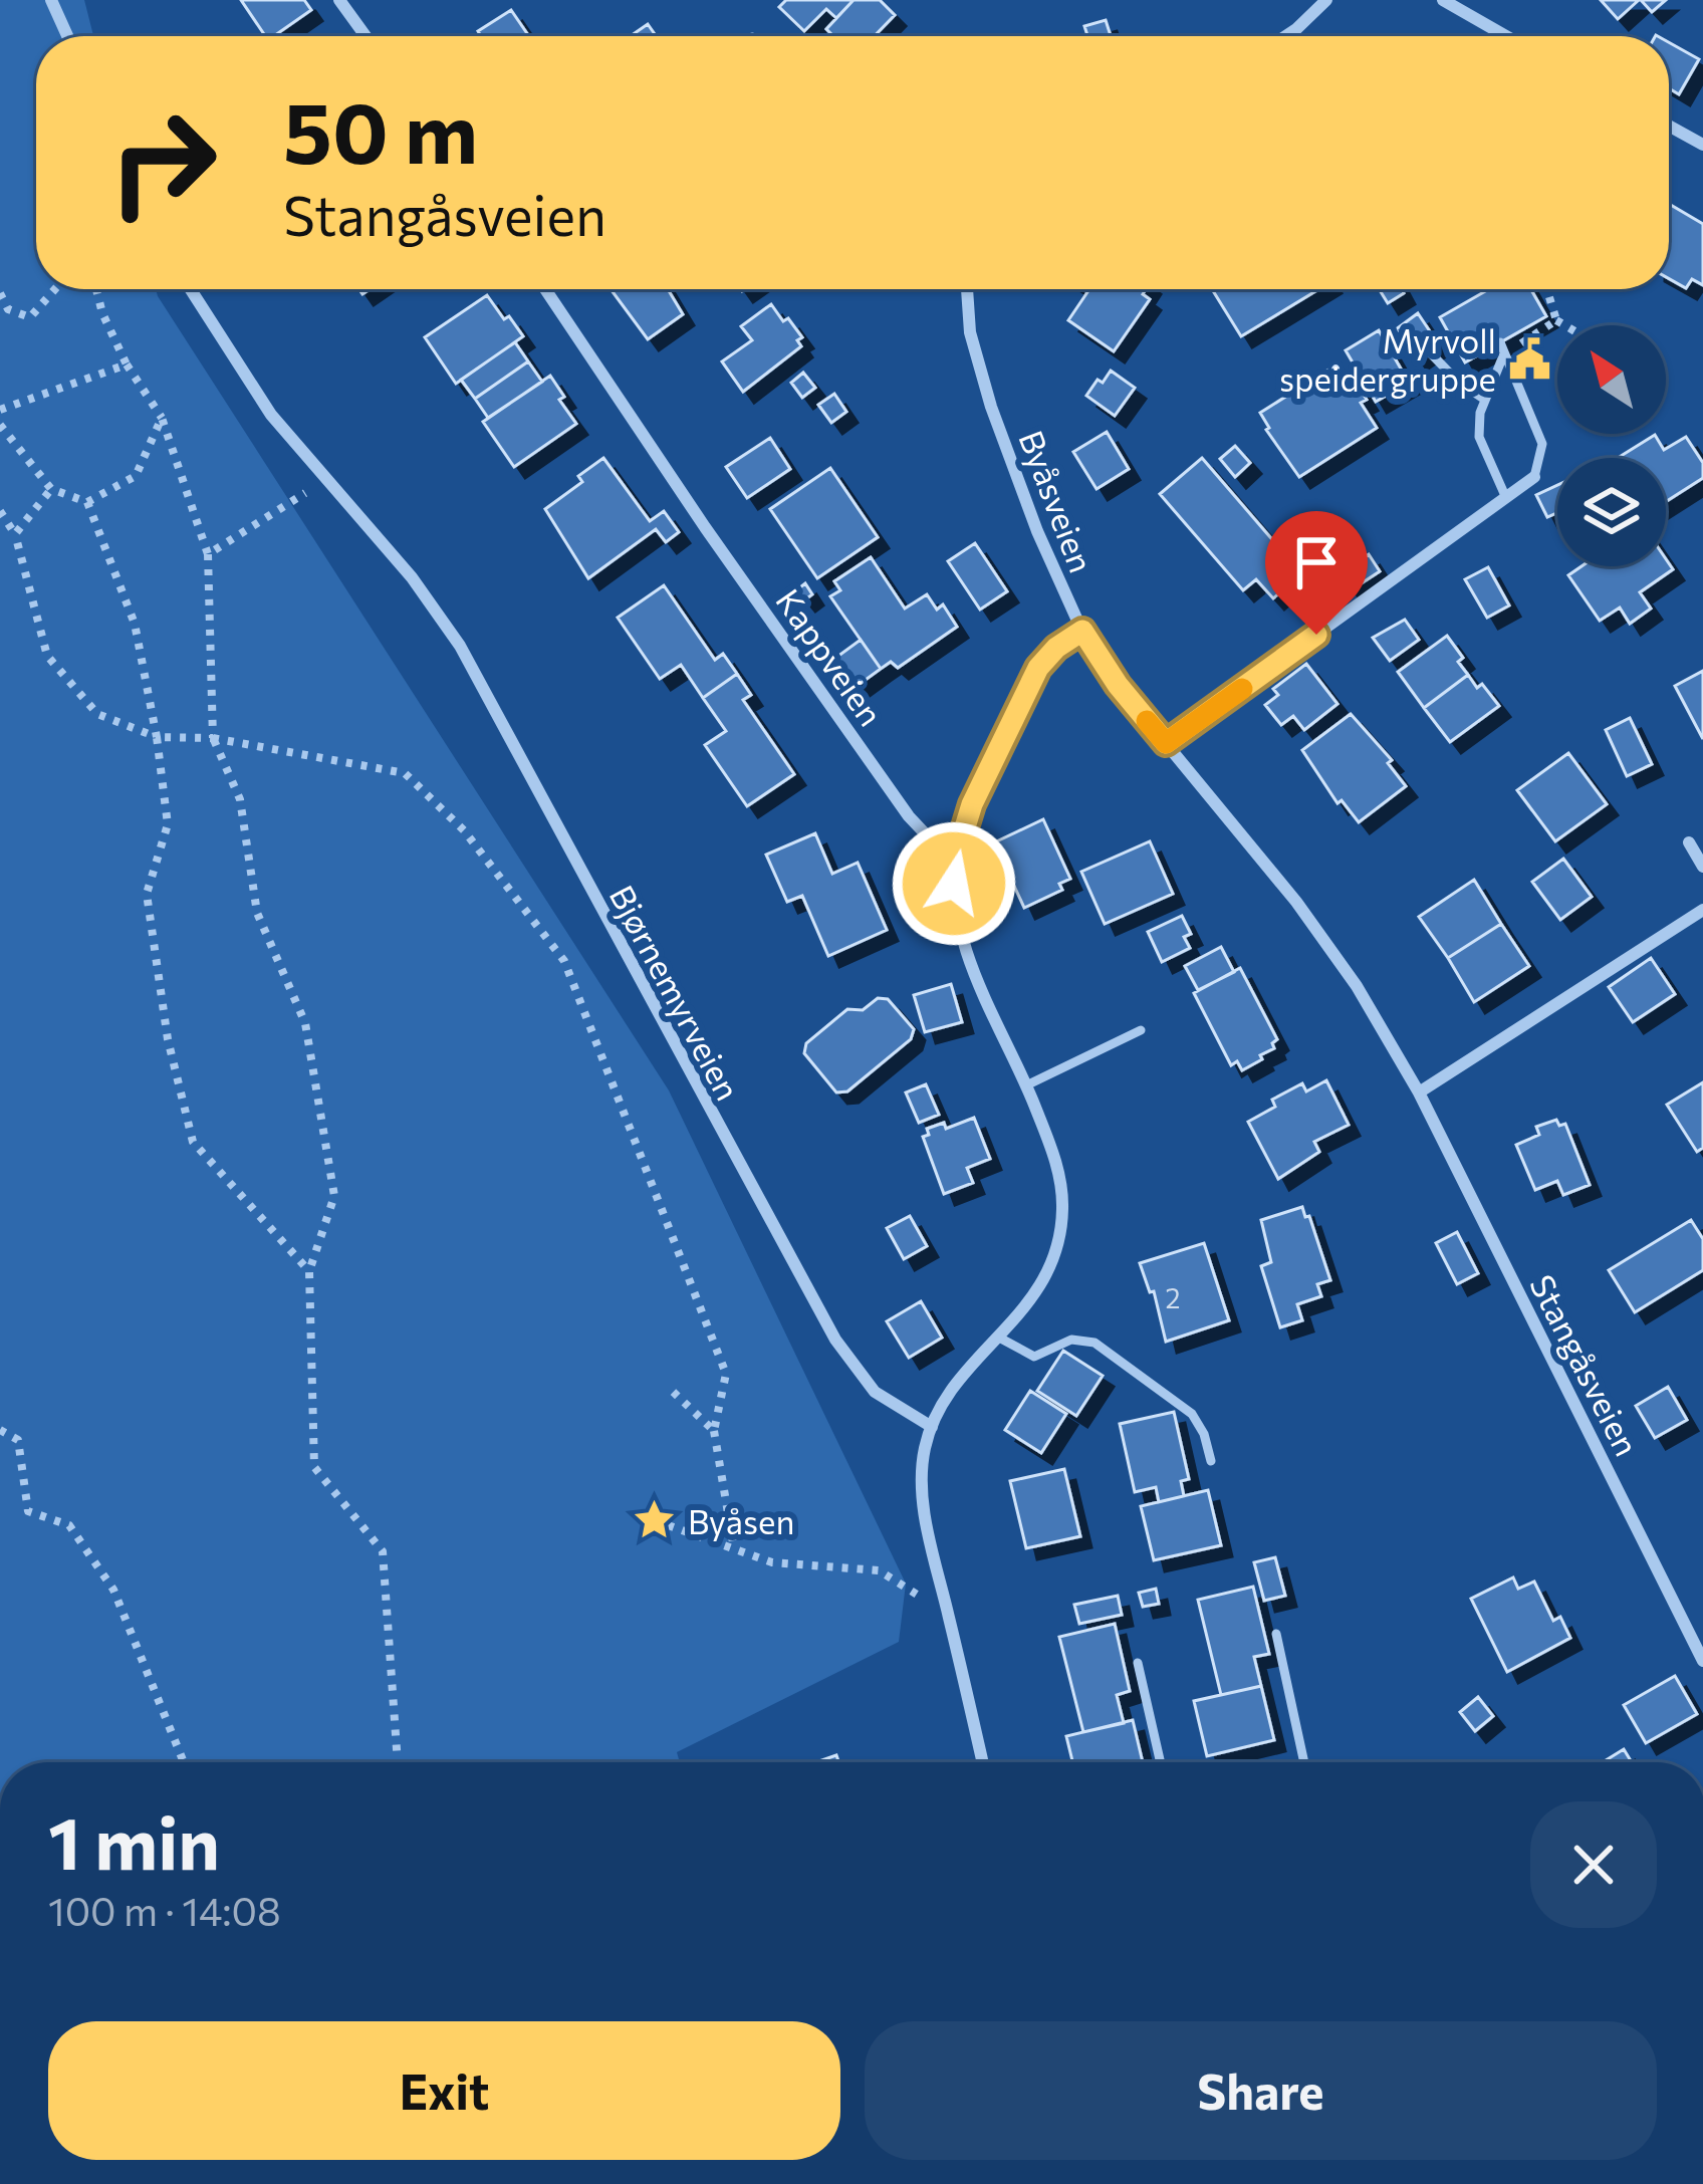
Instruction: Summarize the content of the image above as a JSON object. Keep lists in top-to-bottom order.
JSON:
{
  "streets": {
    "street": [
      "Byåsveien",
      "Kappveien",
      "Bjørnemyrveien",
      "Stangåsveien"
    ]
  },
  "crossings": [
    ["Byåsveien", "Stangåsveien"]
  ],
  "places": {
    "public building": ["Myrvoll speidergruppe"],
    "place": ["Byåsen"]
  },
  "house_numbers": ["2"],
  "north": "top left",
  "page": {
    "turn": ["50 m", "Stangåsveien"],
    "heading": ["1 min", "100 m · 14:08"],
    "buttons": ["Exit", "Share"]
  }
}
